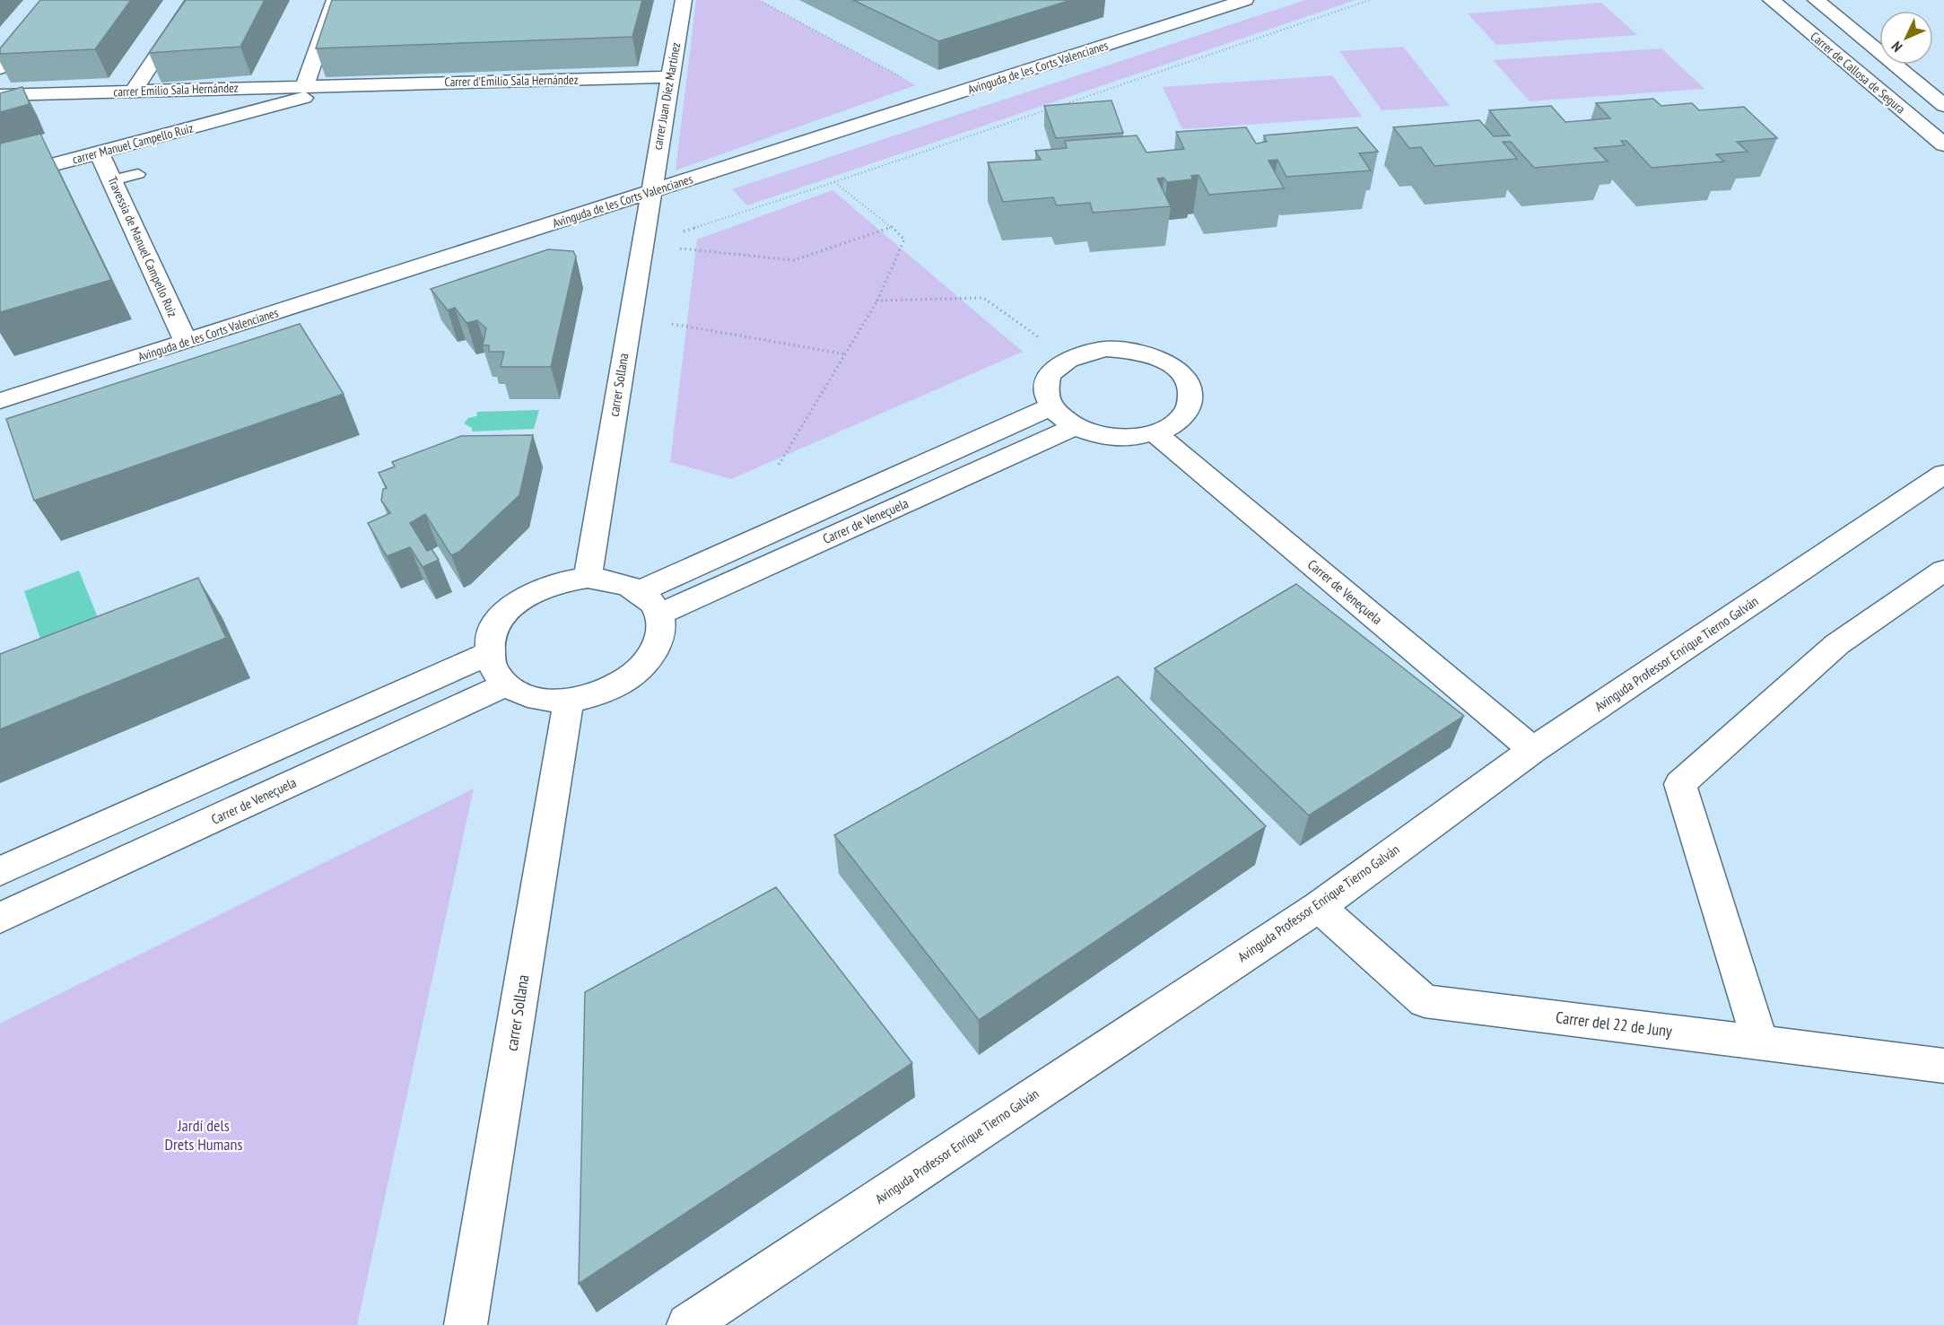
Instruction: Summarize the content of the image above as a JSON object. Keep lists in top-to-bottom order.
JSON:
{
  "streets": {
    "street": [
      "Avinguda de les Corts Valencianes",
      "Carrer de Callosa de Segura",
      "Carrer d'Emilio Sala Hernández",
      "carrer Emilio Sala Hernández",
      "carrer Juan Díez Martínez",
      "carrer Manuel Campello Ruiz",
      "Travessia de Manuel Campello Ruiz",
      "carrer Sollana",
      "Carrer de Veneçuela",
      "Avinguda Professor Enrique Tierno Galván",
      "Carrer del 22 de Juny"
    ]
  },
  "crossings": [
    ["Avinguda de les Corts Valencianes", "carrer Juan Díez Martínez"],
    ["Avinguda de les Corts Valencianes", "Travessia de Manuel Campello Ruiz"],
    ["Avinguda de les Corts Valencianes", "carrer Sollana"],
    ["Carrer d'Emilio Sala Hernández", "carrer Emilio Sala Hernández"],
    ["Carrer d'Emilio Sala Hernández", "carrer Juan Díez Martínez"],
    ["Carrer d'Emilio Sala Hernández", "carrer Manuel Campello Ruiz"],
    ["carrer Emilio Sala Hernández", "carrer Manuel Campello Ruiz"],
    ["carrer Juan Díez Martínez", "carrer Sollana"],
    ["carrer Manuel Campello Ruiz", "Travessia de Manuel Campello Ruiz"],
    ["carrer Sollana", "Carrer de Veneçuela"],
    ["Carrer de Veneçuela", "Avinguda Professor Enrique Tierno Galván"],
    ["Avinguda Professor Enrique Tierno Galván", "Carrer del 22 de Juny"]
  ],
  "parks": ["Jardí dels Drets Humans"],
  "north": "bottom left"
}
